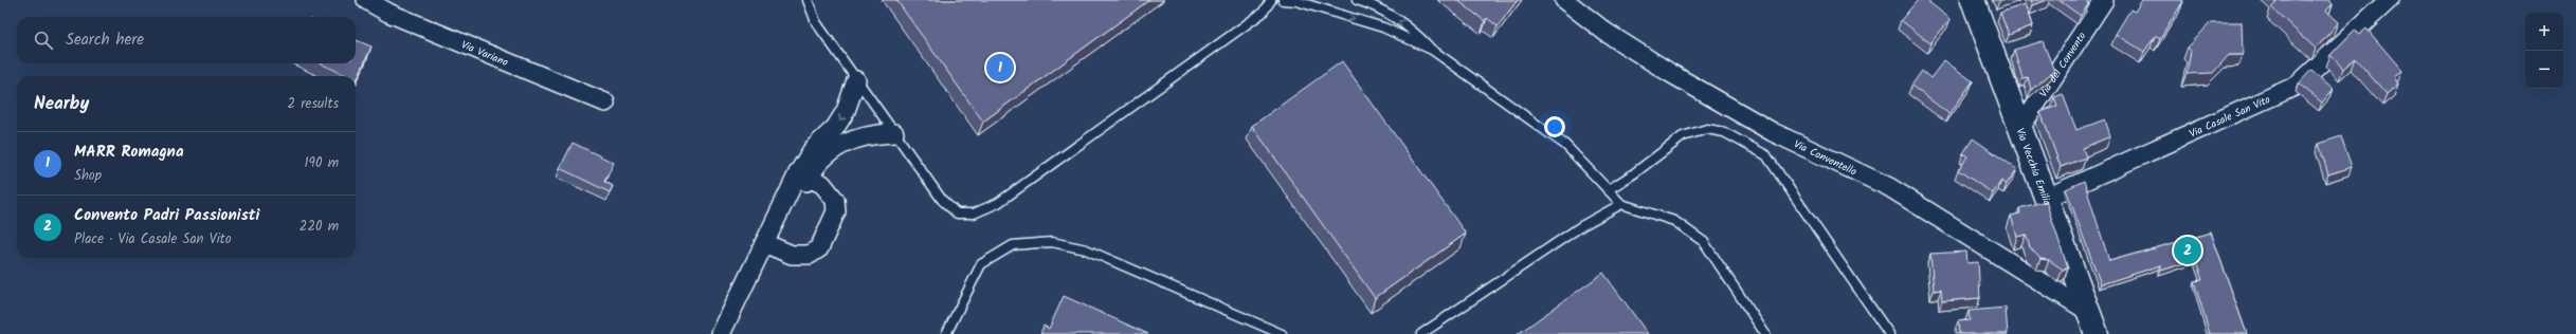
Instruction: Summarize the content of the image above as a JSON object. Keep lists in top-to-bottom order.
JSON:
{
  "streets": {
    "street": [
      "Via Variano",
      "Via del Convento",
      "Via Casale San Vito",
      "Via Conventello",
      "Via Vecchia Emilia"
    ]
  },
  "crossings": [
    ["Via del Convento", "Via Vecchia Emilia"],
    ["Via Casale San Vito", "Via Vecchia Emilia"],
    ["Via Conventello", "Via Vecchia Emilia"]
  ],
  "page": {
    "map_buttons": ["+", "−"],
    "search": "Search here",
    "pins": ["1", "2"],
    "heading": ["Nearby", "2 results"],
    "list": [
      {
        "mark": "1",
        "name": "MARR Romagna",
        "note": "Shop",
        "value": "190 m"
      },
      {
        "mark": "2",
        "name": "Convento Padri Passionisti",
        "note": "Place · Via Casale San Vito",
        "value": "220 m"
      }
    ]
  }
}
